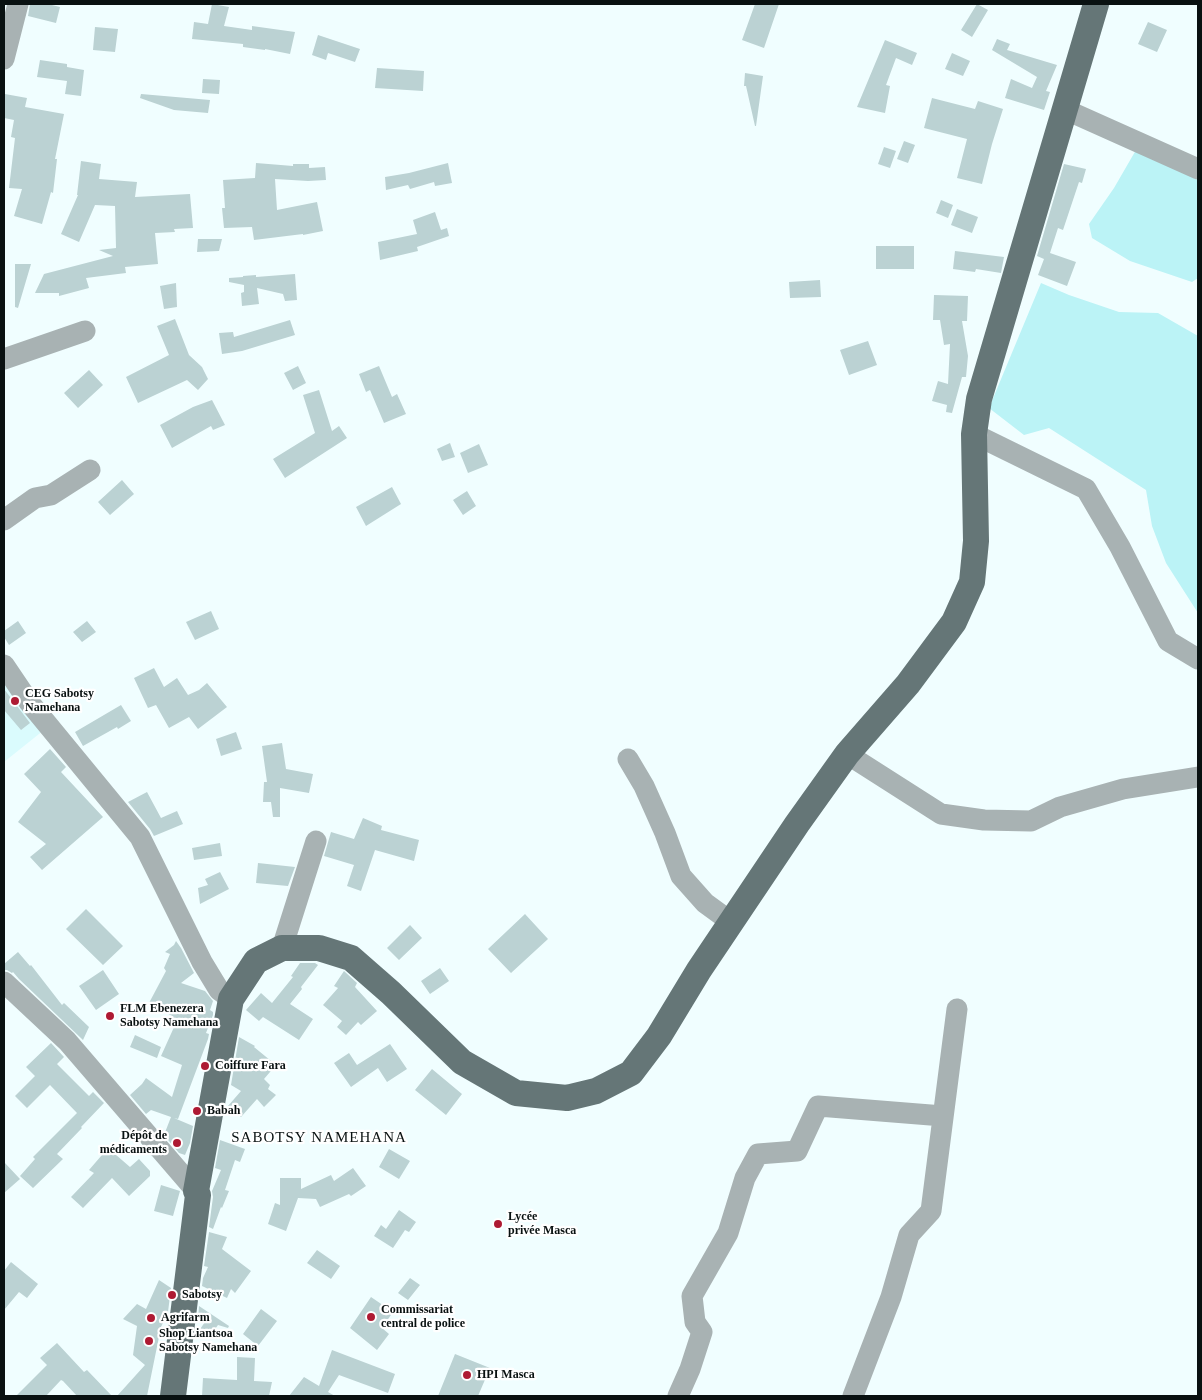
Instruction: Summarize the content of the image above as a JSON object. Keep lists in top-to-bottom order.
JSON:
{
  "districts": ["SABOTSY NAMEHANA"],
  "places": [
    "CEG Sabotsy Namehana",
    "FLM Ebenezera Sabotsy Namehana",
    "Coiffure Fara",
    "Babah",
    "Dépôt de médicaments",
    "Lycée privée Masca",
    "Sabotsy",
    "Commissariat central de police",
    "Agrifarm",
    "Shop Liantsoa Sabotsy Namehana",
    "HPI Masca"
  ]
}
